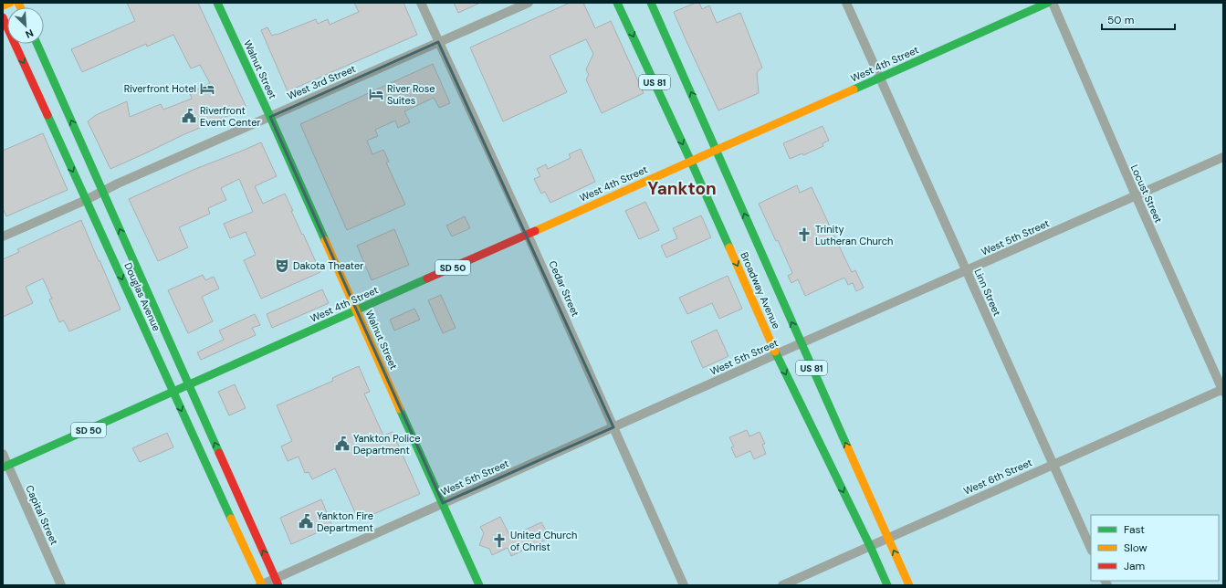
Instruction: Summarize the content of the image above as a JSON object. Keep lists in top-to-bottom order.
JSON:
{
  "streets": {
    "main road": [
      "West 4th Street",
      "Walnut Street",
      "US 81",
      "SD 50",
      "Broadway Avenue",
      "Douglas Avenue"
    ],
    "street": [
      "West 3rd Street",
      "Locust Street",
      "West 5th Street",
      "Cedar Street",
      "Linn Street",
      "West 6th Street",
      "Capital Street"
    ]
  },
  "crossings": [
    ["West 4th Street", "Walnut Street"],
    ["West 4th Street", "SD 50"],
    ["West 4th Street", "Cedar Street"],
    ["West 4th Street", "Broadway Avenue"],
    ["West 4th Street", "Linn Street"],
    ["West 4th Street", "Douglas Avenue"],
    ["Walnut Street", "West 3rd Street"],
    ["Walnut Street", "West 5th Street"],
    ["West 3rd Street", "Cedar Street"],
    ["West 3rd Street", "Douglas Avenue"],
    ["Locust Street", "West 5th Street"],
    ["Locust Street", "West 6th Street"],
    ["West 5th Street", "Cedar Street"],
    ["West 5th Street", "Broadway Avenue"],
    ["West 5th Street", "Linn Street"],
    ["West 5th Street", "Douglas Avenue"],
    ["SD 50", "Douglas Avenue"],
    ["SD 50", "Capital Street"],
    ["Broadway Avenue", "West 6th Street"],
    ["Linn Street", "West 6th Street"]
  ],
  "districts": ["Yankton"],
  "places": {
    "hotel": ["Riverfront Hotel", "River Rose Suites"],
    "public building": ["Riverfront Event Center", "Yankton Police Department", "Yankton Fire Department"],
    "church": ["Trinity Lutheran Church", "United Church of Christ"],
    "theatre": ["Dakota Theater"]
  },
  "legend": ["Fast", "Slow", "Jam"],
  "scale_bar": "50 m",
  "north": "bottom right"
}
